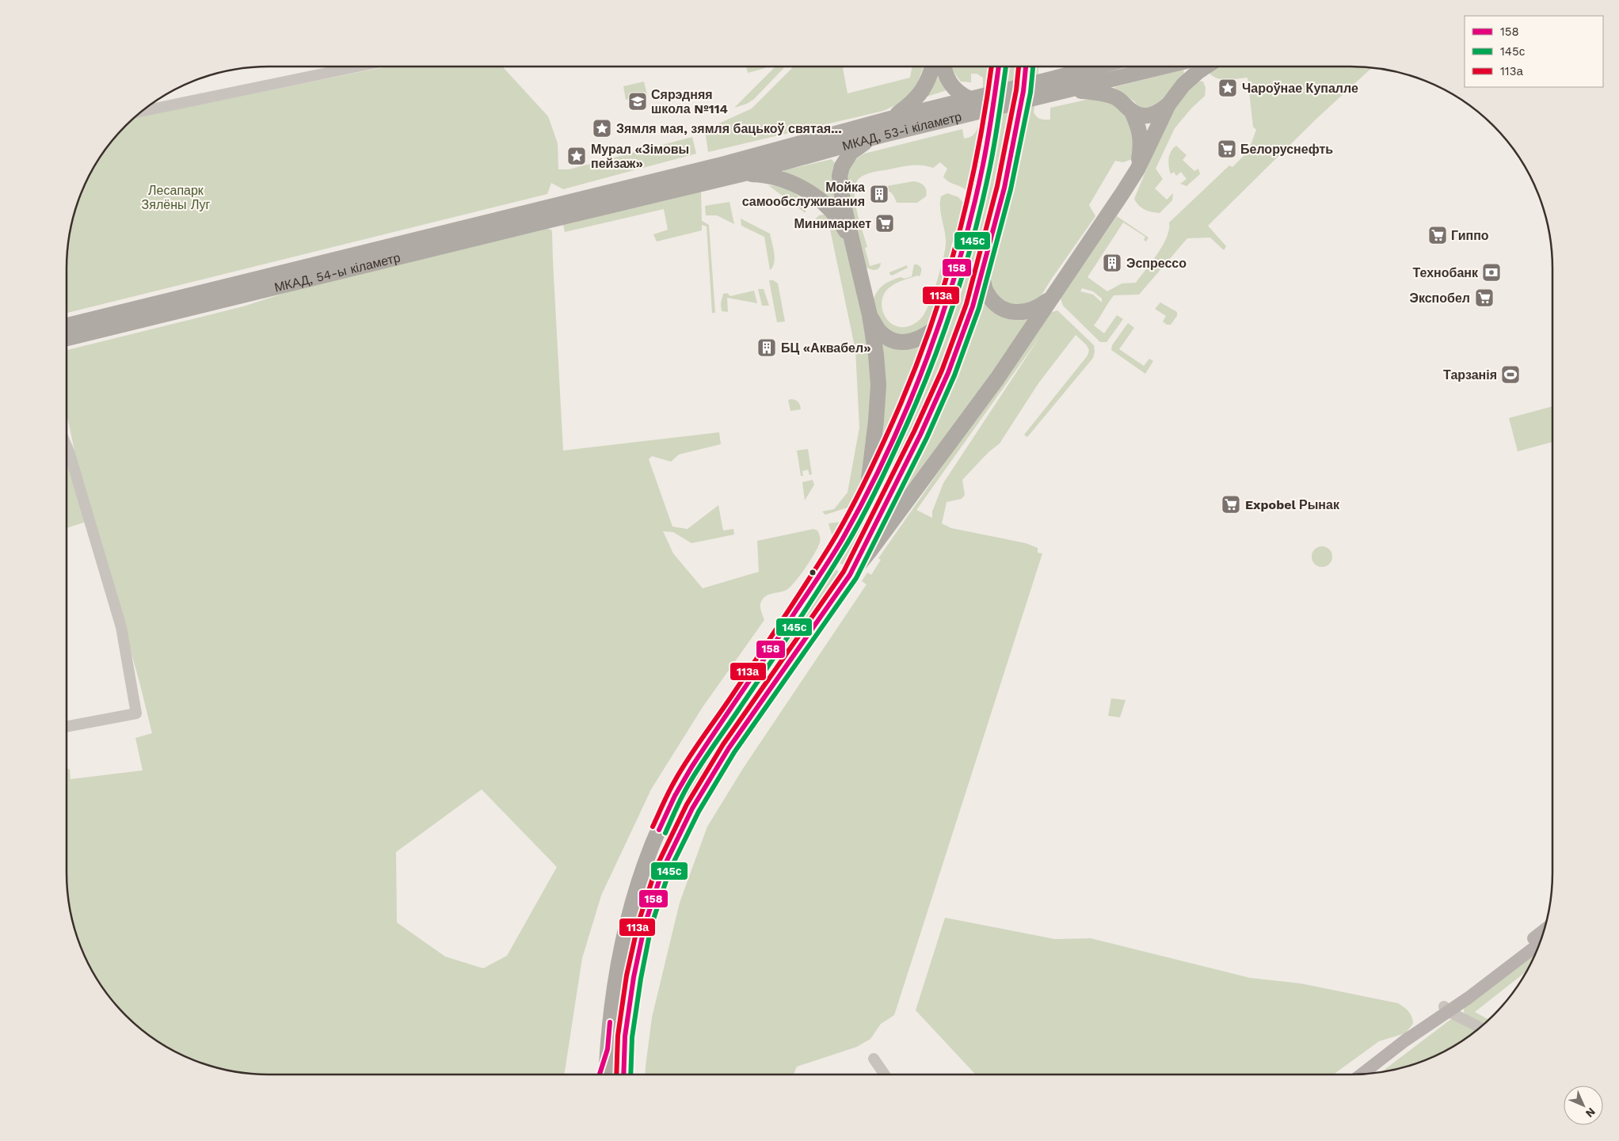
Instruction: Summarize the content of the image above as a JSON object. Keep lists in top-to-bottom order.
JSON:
{
  "streets": {
    "highway": ["МКАД, 53-і кіламетр", "МКАД, 54-ы кіламетр"]
  },
  "crossings": [
    ["МКАД, 53-і кіламетр", "МКАД, 54-ы кіламетр"]
  ],
  "parks": ["Лесапарк Зялёны Луг"],
  "places": {
    "place": ["Чароўнае Купалле", "Зямля мая, зямля бацькоў святая...", "Мурал «Зімовы пейзаж»"],
    "school or university": ["Сярэдняя школа №114"],
    "supermarket": [
      "Белоруснефть",
      "Минимаркет",
      "Гиппо",
      "Экспобел",
      "Expobel Рынак"
    ],
    "building": ["Мойка самообслуживания", "Эспрессо", "БЦ «Аквабел»"],
    "bank": ["Технобанк"],
    "sports": ["Тарзанія"]
  },
  "lines": ["transit line 158", "transit line 145с", "transit line 113а"],
  "legend": ["158", "145с", "113а"],
  "north": "bottom right"
}
